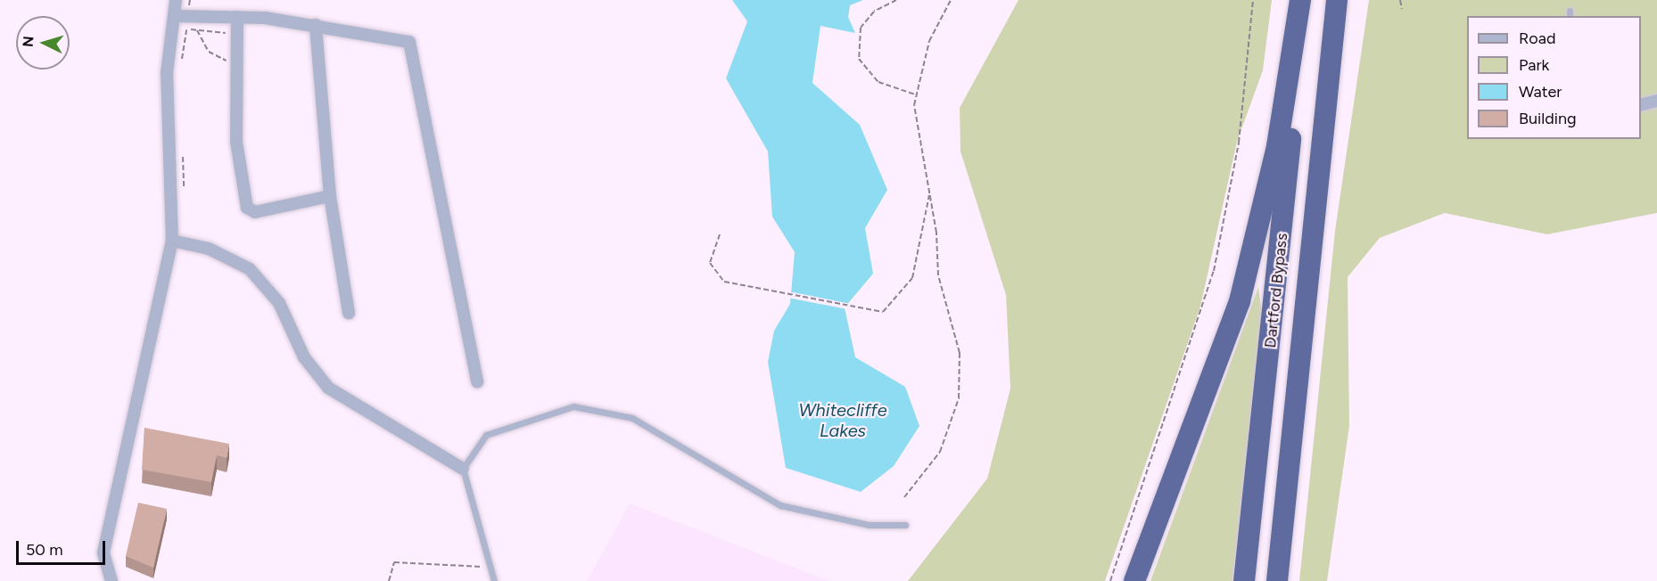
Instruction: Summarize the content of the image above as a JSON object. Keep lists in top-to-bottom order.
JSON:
{
  "streets": {
    "highway": ["Dartford Bypass"]
  },
  "water": ["Whitecliffe Lakes"],
  "legend": [
    "Road",
    "Park",
    "Water",
    "Building"
  ],
  "scale_bar": "50 m",
  "north": "left"
}
